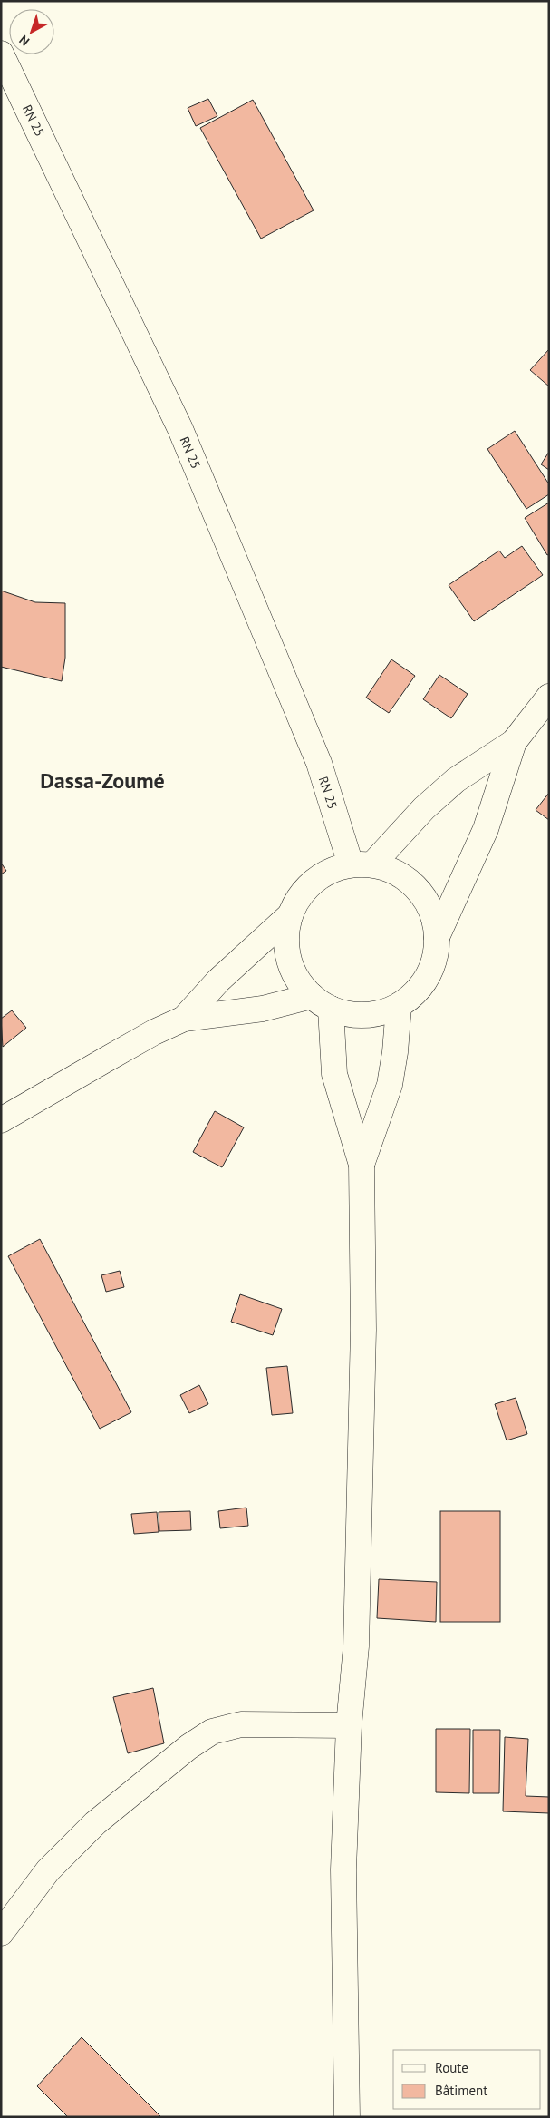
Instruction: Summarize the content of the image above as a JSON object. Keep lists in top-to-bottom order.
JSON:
{
  "streets": {
    "main road": ["RN 25"]
  },
  "districts": ["Dassa-Zoumé"],
  "legend": ["Route", "Bâtiment"],
  "north": "bottom left"
}
